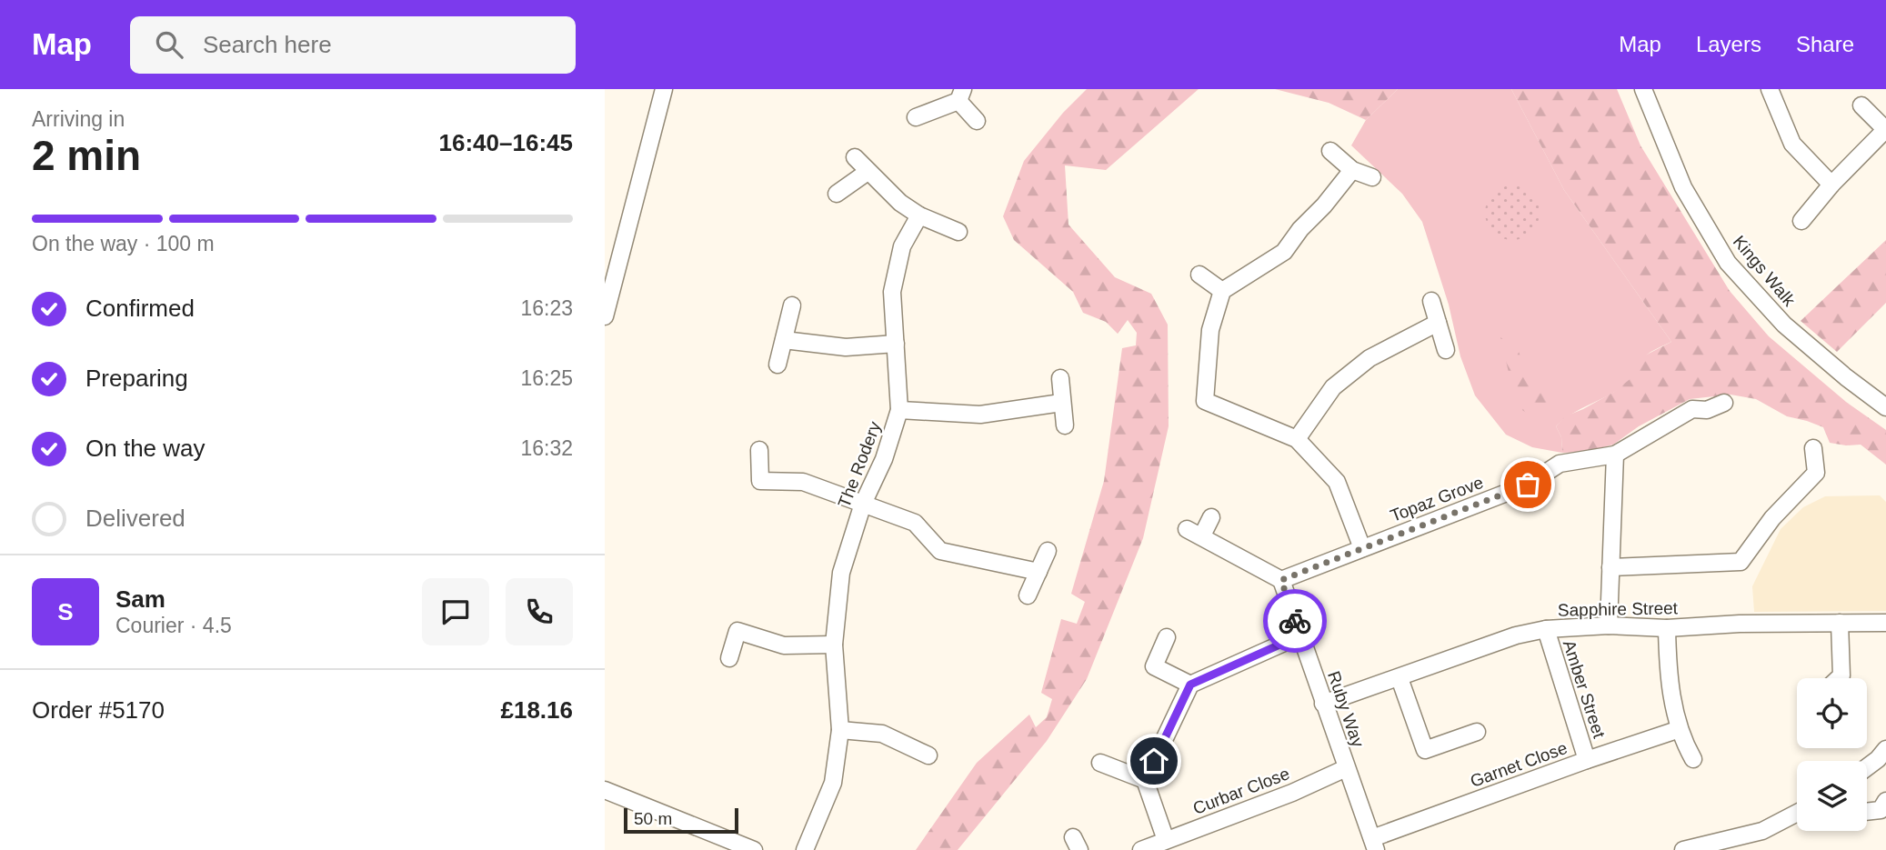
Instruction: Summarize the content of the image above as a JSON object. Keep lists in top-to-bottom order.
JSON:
{
  "streets": {
    "street": [
      "Kings Walk",
      "The Rodery",
      "Topaz Grove",
      "Sapphire Street",
      "Amber Street",
      "Ruby Way",
      "Garnet Close",
      "Curbar Close"
    ]
  },
  "crossings": [
    ["Topaz Grove", "Ruby Way"],
    ["Sapphire Street", "Amber Street"],
    ["Sapphire Street", "Ruby Way"],
    ["Amber Street", "Garnet Close"],
    ["Ruby Way", "Garnet Close"],
    ["Ruby Way", "Curbar Close"]
  ],
  "scale_bar": "50 m",
  "page": {
    "header": "Map",
    "search": "Search here",
    "nav": ["Map", "Layers", "Share"],
    "heading": ["2 min", "Arriving in", "16:40–16:45"],
    "panel": [
      "Sam",
      "Courier · 4.5",
      "Order #5170",
      "£18.16"
    ],
    "bar": "On the way · 100 m",
    "list": [
      ["Confirmed", "16:23"],
      ["Preparing", "16:25"],
      ["On the way", "16:32"],
      "Delivered"
    ],
    "round": "S",
    "scale": "50 m"
  }
}
